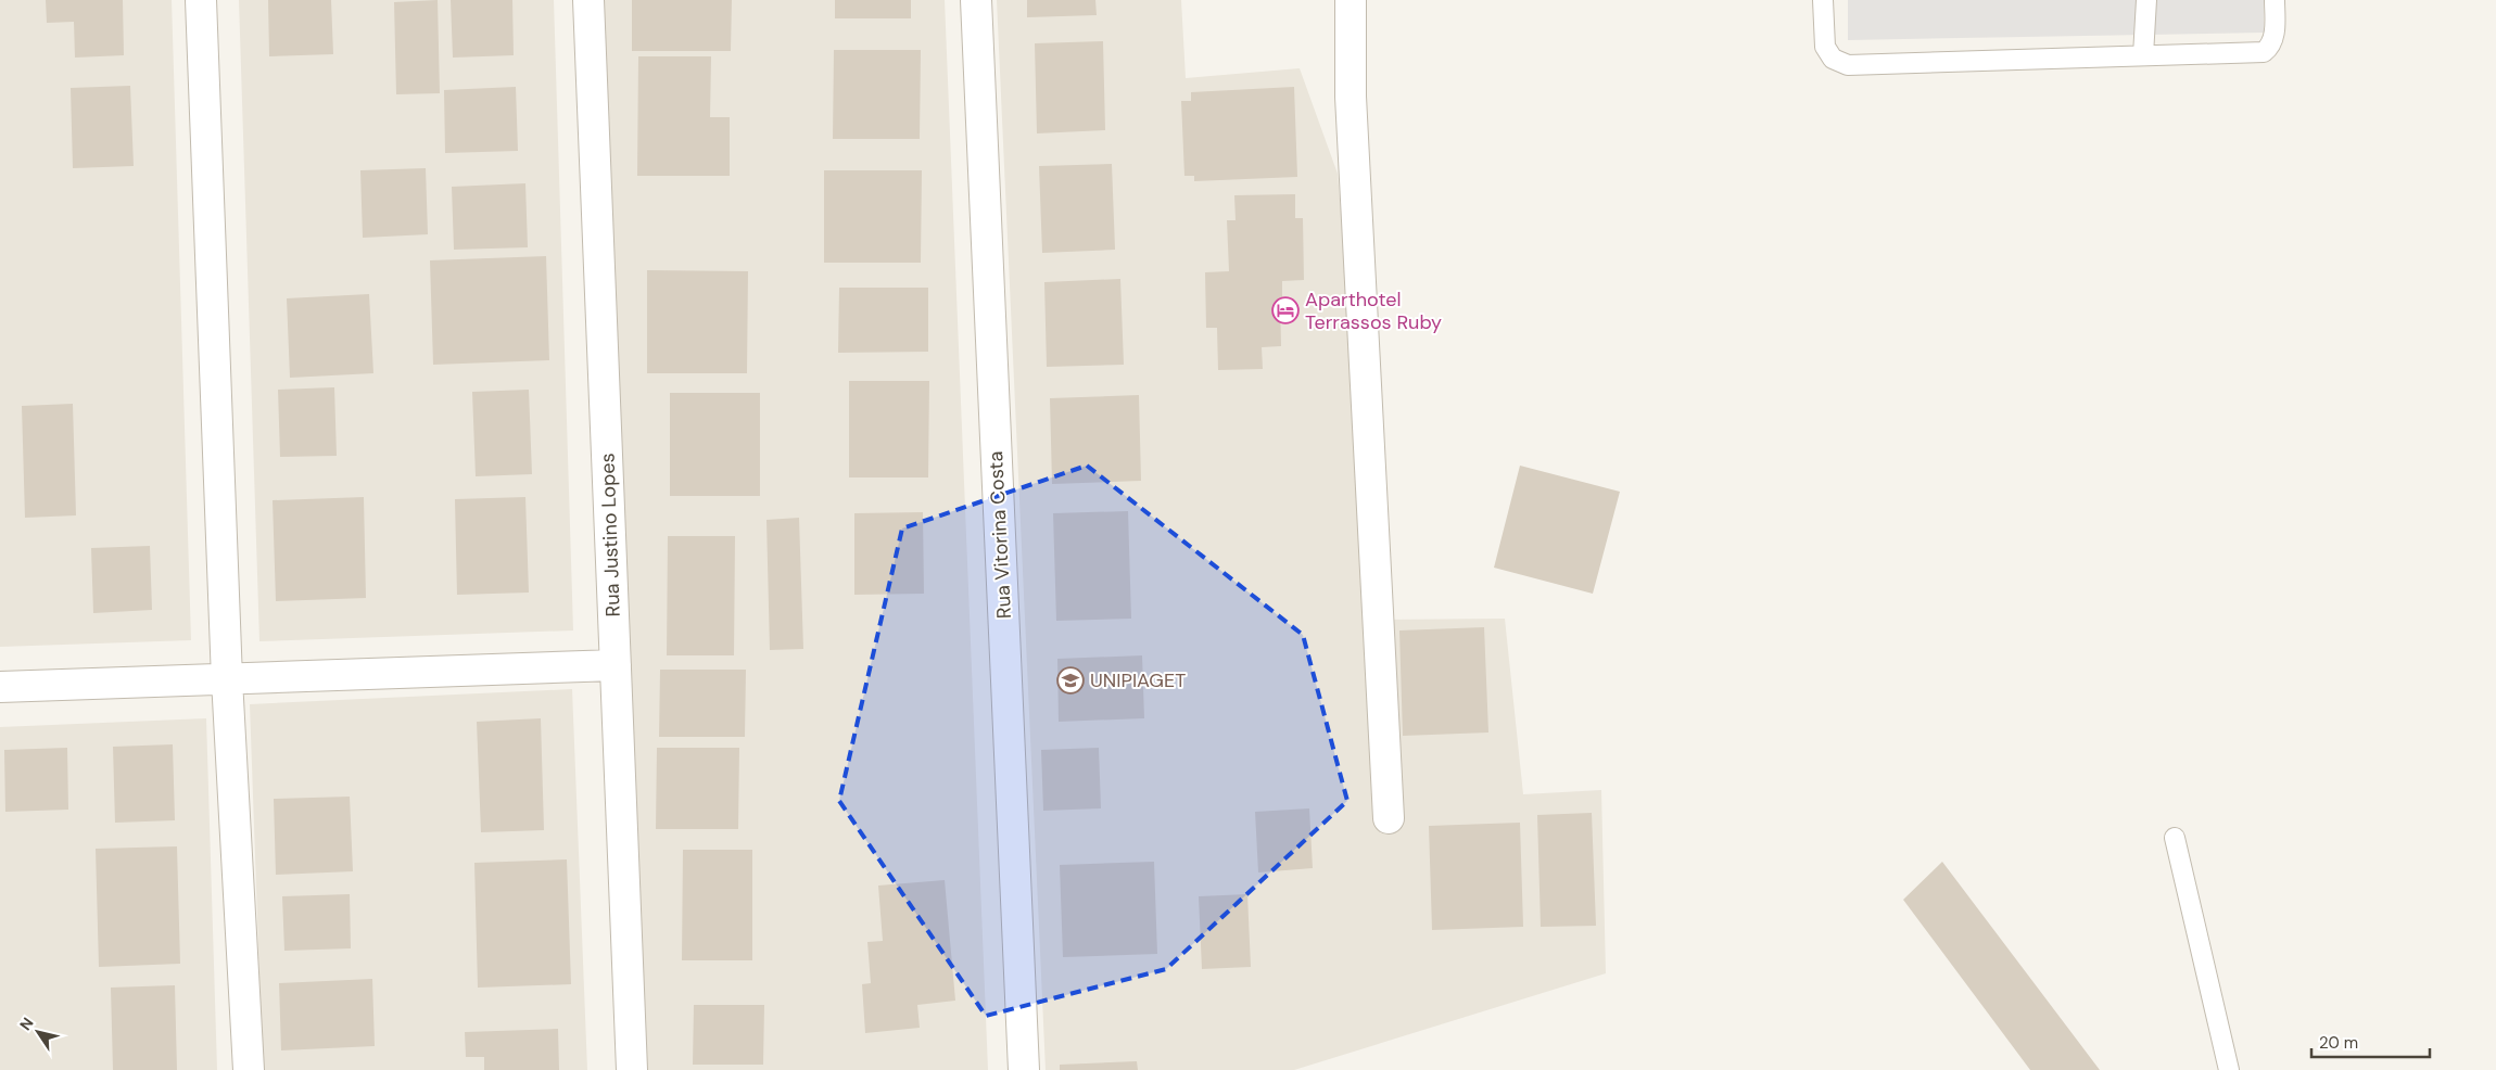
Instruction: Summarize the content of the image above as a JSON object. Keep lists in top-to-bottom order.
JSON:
{
  "streets": {
    "street": ["Rua Justino Lopes", "Rua Vitorina Costa"]
  },
  "places": {
    "hotel": ["Aparthotel Terrassos Ruby"],
    "school or university": ["UNIPIAGET"]
  },
  "scale_bar": "20 m",
  "north": "top left"
}
